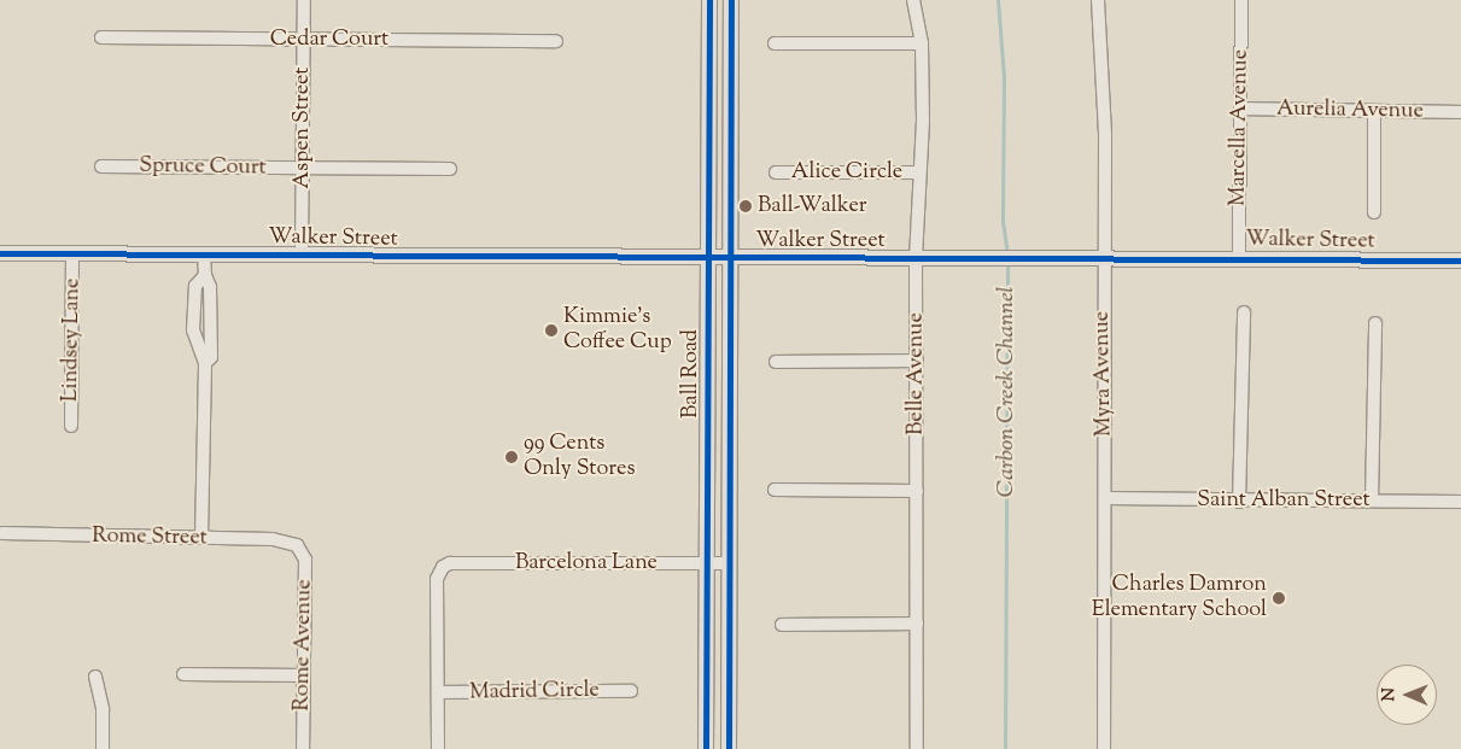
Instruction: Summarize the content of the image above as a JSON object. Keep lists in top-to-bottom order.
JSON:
{
  "streets": {
    "main road": ["Walker Street", "Ball Road"],
    "street": [
      "Cedar Court",
      "Aurelia Avenue",
      "Aspen Street",
      "Marcella Avenue",
      "Spruce Court",
      "Alice Circle",
      "Lindsey Lane",
      "Belle Avenue",
      "Myra Avenue",
      "Saint Alban Street",
      "Rome Street",
      "Barcelona Lane",
      "Rome Avenue",
      "Madrid Circle"
    ]
  },
  "crossings": [
    ["Cedar Court", "Aspen Street"],
    ["Aurelia Avenue", "Marcella Avenue"],
    ["Aspen Street", "Spruce Court"],
    ["Aspen Street", "Walker Street"],
    ["Marcella Avenue", "Walker Street"],
    ["Alice Circle", "Belle Avenue"],
    ["Walker Street", "Lindsey Lane"],
    ["Walker Street", "Ball Road"],
    ["Walker Street", "Belle Avenue"],
    ["Walker Street", "Myra Avenue"],
    ["Ball Road", "Barcelona Lane"],
    ["Myra Avenue", "Saint Alban Street"],
    ["Rome Street", "Rome Avenue"],
    ["Barcelona Lane", "Madrid Circle"]
  ],
  "water": ["Carbon Creek Channel"],
  "places": [
    "Ball-Walker",
    "Kimmie's Coffee Cup",
    "99 Cents Only Stores",
    "Charles Damron Elementary School"
  ],
  "north": "left"
}
